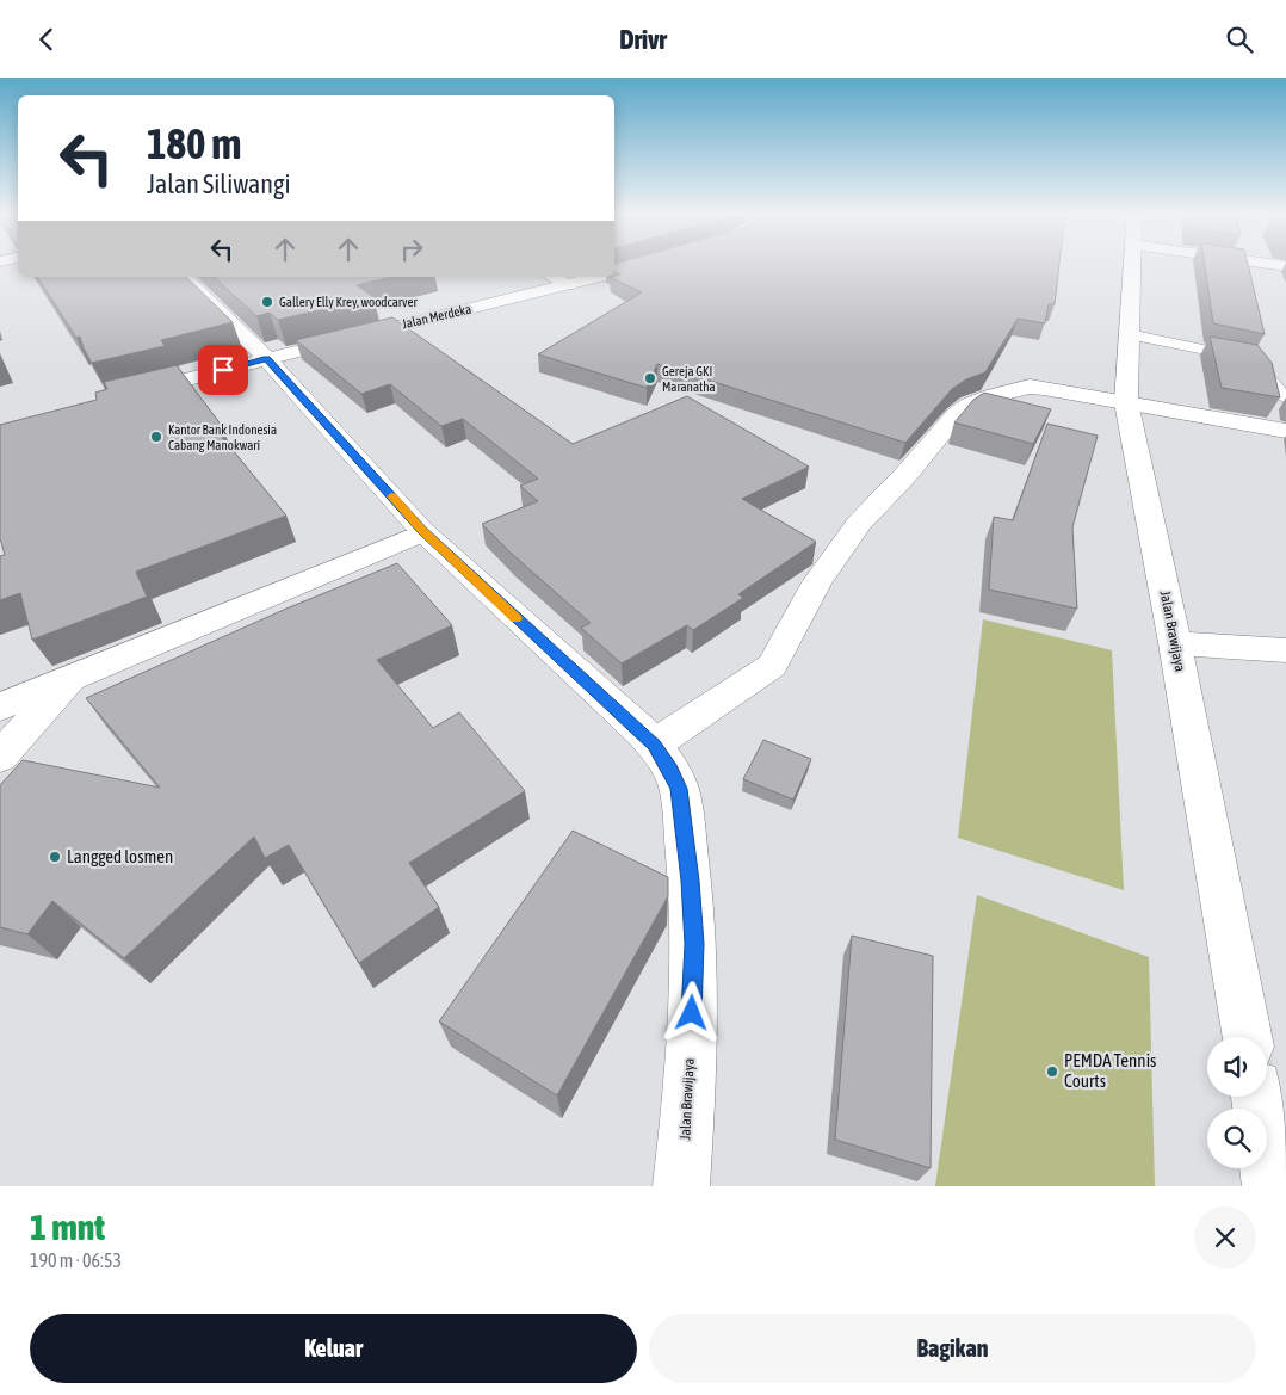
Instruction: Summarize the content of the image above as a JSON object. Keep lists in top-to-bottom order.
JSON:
{
  "streets": {
    "main road": ["Jalan Merdeka", "Jalan Brawijaya"]
  },
  "crossings": [
    ["Jalan Merdeka", "Jalan Brawijaya"]
  ],
  "places": [
    "Gallery Elly Krey, woodcarver",
    "Gereja GKI Maranatha",
    "Kantor Bank Indonesia Cabang Manokwari",
    "Langged losmen",
    "PEMDA Tennis Courts"
  ],
  "page": {
    "header": "Drivr",
    "turn": ["180 m", "Jalan Siliwangi"],
    "heading": ["1 mnt", "190 m · 06:53"],
    "buttons": ["Keluar", "Bagikan"]
  }
}
